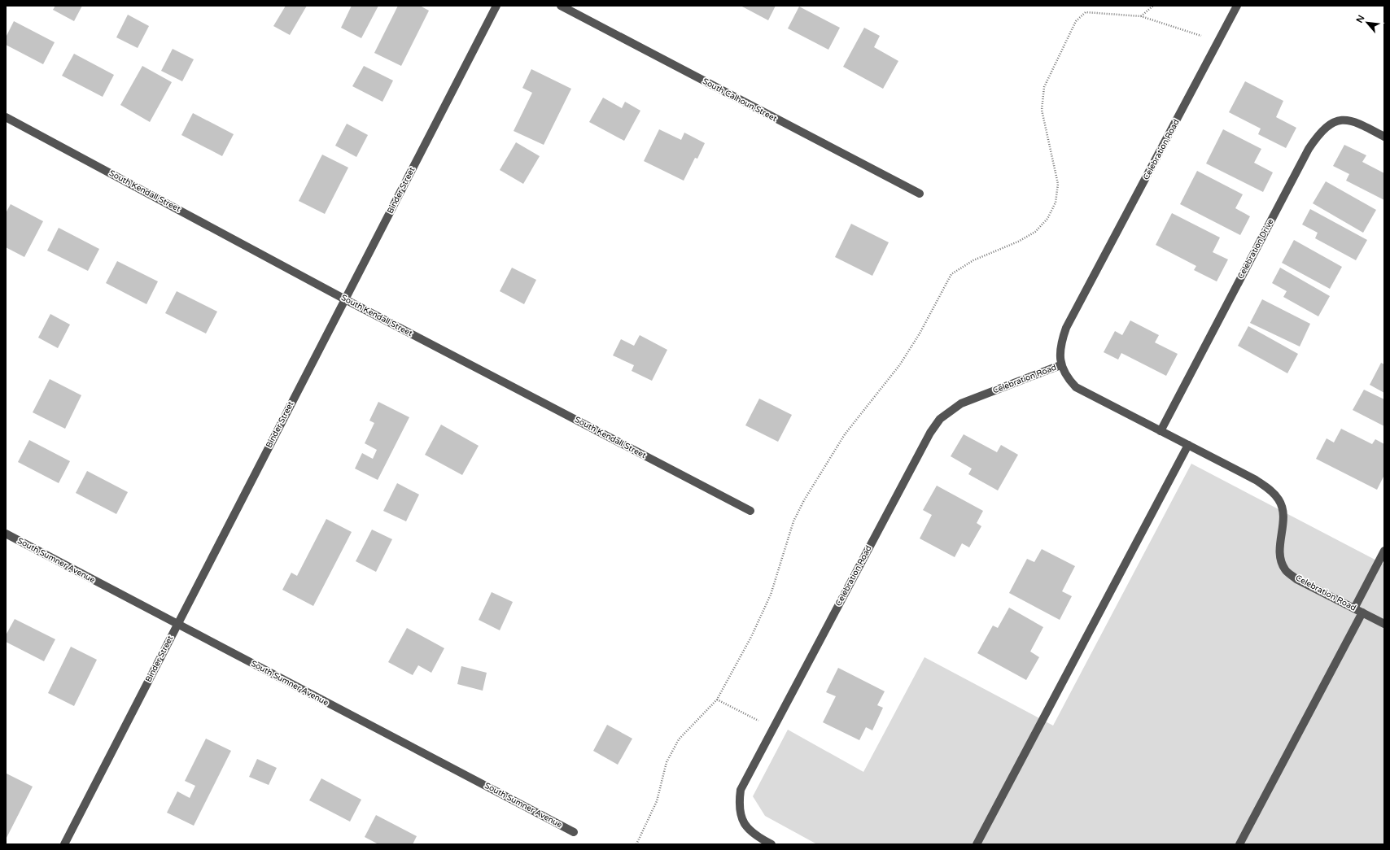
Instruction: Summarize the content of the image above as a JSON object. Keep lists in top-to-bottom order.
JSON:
{
  "streets": {
    "street": [
      "South Calhoun Street",
      "Celebration Road",
      "Binder Street",
      "South Kendall Street",
      "Celebration Drive",
      "South Sumner Avenue"
    ]
  },
  "crossings": [
    ["Celebration Road", "Celebration Drive"],
    ["Binder Street", "South Kendall Street"],
    ["Binder Street", "South Sumner Avenue"]
  ],
  "north": "top left"
}
